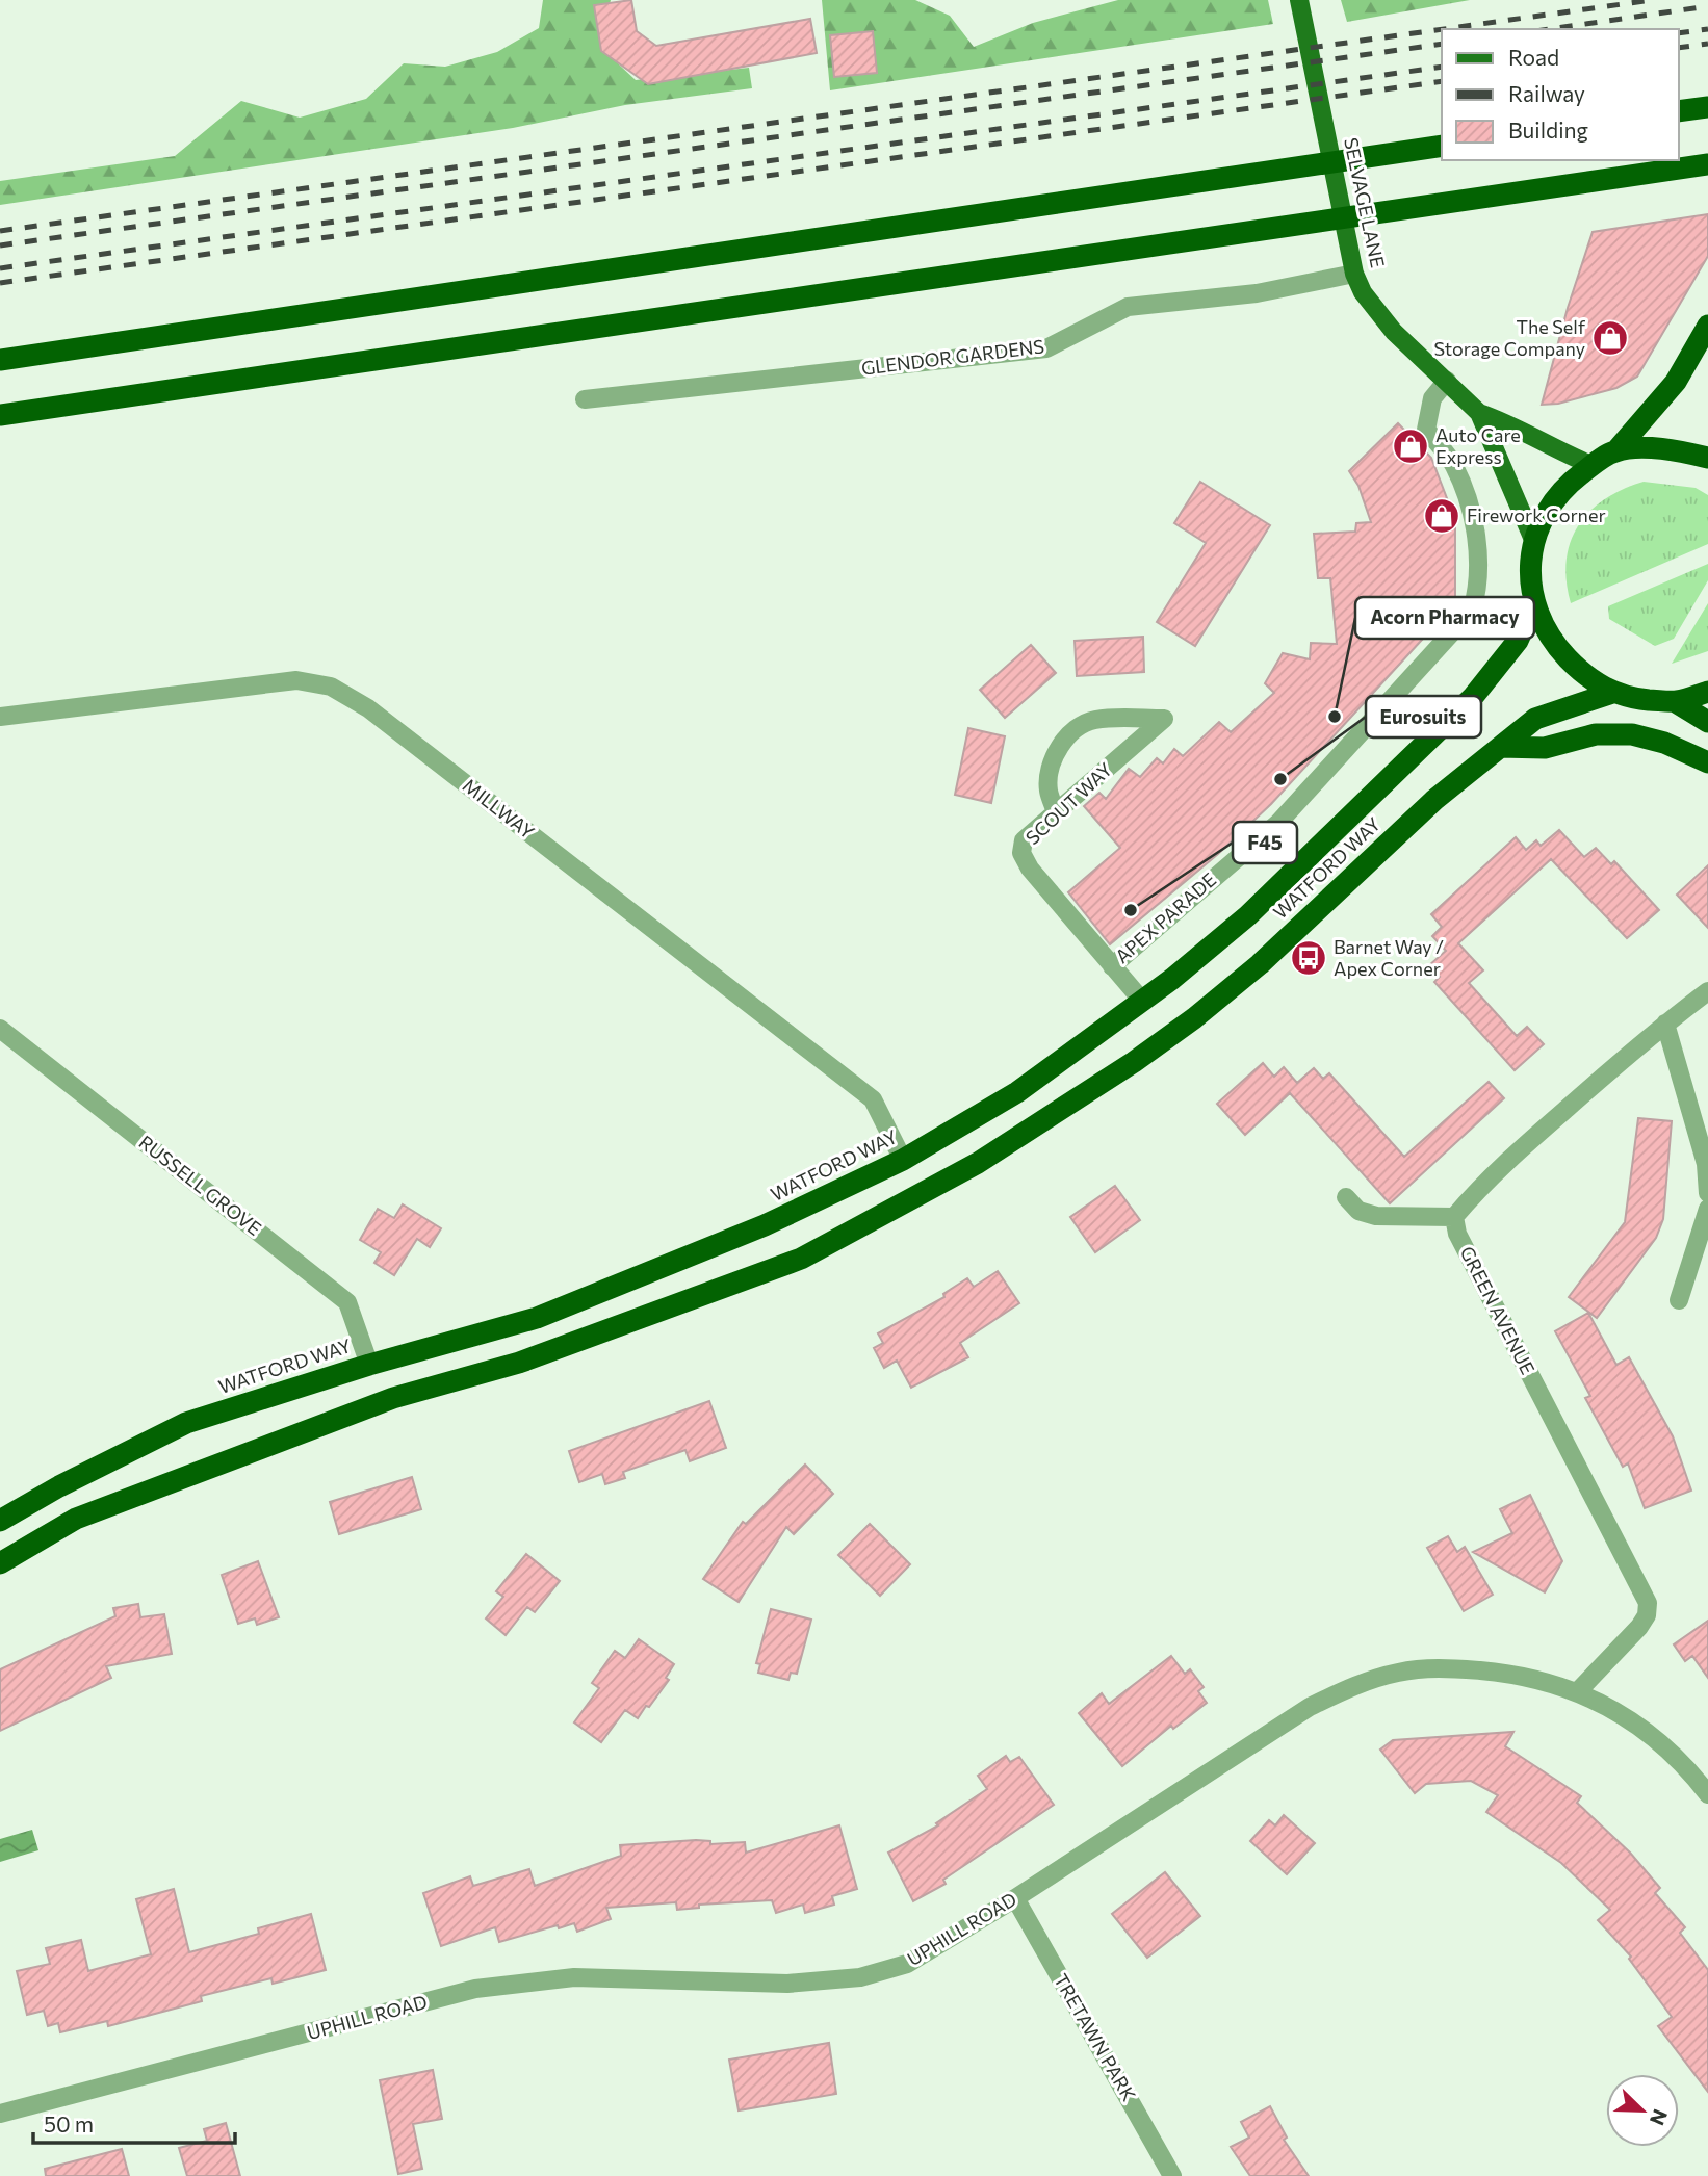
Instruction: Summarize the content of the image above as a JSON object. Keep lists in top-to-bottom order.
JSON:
{
  "streets": {
    "highway": ["WATFORD WAY"],
    "main road": ["SELVAGE LANE"],
    "street": [
      "GLENDOR GARDENS",
      "SCOUT WAY",
      "MILLWAY",
      "APEX PARADE",
      "RUSSELL GROVE",
      "GREEN AVENUE",
      "UPHILL ROAD",
      "TRETAWN PARK"
    ]
  },
  "crossings": [
    ["SELVAGE LANE", "GLENDOR GARDENS"],
    ["SELVAGE LANE", "APEX PARADE"],
    ["SCOUT WAY", "APEX PARADE"],
    ["MILLWAY", "WATFORD WAY"],
    ["WATFORD WAY", "APEX PARADE"],
    ["WATFORD WAY", "RUSSELL GROVE"],
    ["GREEN AVENUE", "UPHILL ROAD"],
    ["UPHILL ROAD", "TRETAWN PARK"]
  ],
  "places": {
    "shop": ["The Self Storage Company", "Auto Care Express", "Firework Corner"],
    "other": ["Acorn Pharmacy", "Eurosuits", "F45"],
    "bus stop": ["Barnet Way / Apex Corner"]
  },
  "legend": ["Road", "Railway", "Building"],
  "scale_bar": "50 m",
  "north": "bottom right"
}
